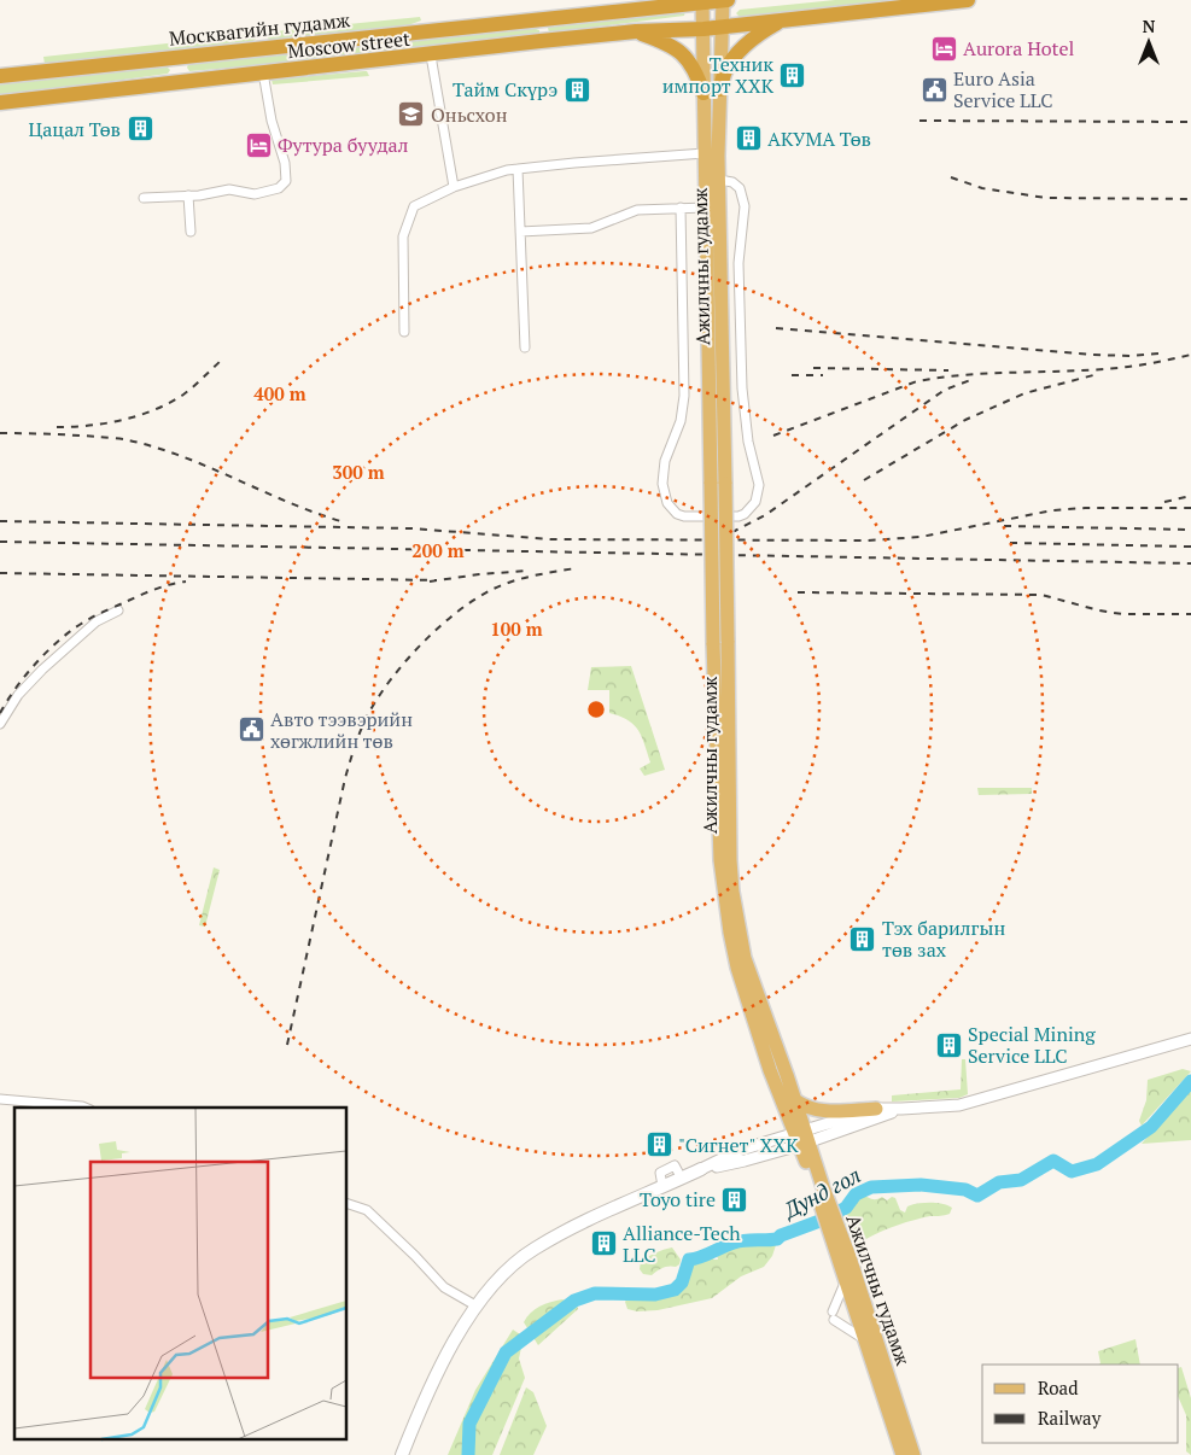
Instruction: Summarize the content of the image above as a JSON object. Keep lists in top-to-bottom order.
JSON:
{
  "streets": {
    "highway": ["Москвагийн гудамж", "Moscow street"],
    "main road": ["Ажилчны гудамж"]
  },
  "crossings": [
    ["Москвагийн гудамж", "Ажилчны гудамж"],
    ["Moscow street", "Ажилчны гудамж"]
  ],
  "water": ["Дунд гол"],
  "places": {
    "hotel": ["Aurora Hotel", "Футура буудал"],
    "building": [
      "Техник импорт ХХК",
      "Тайм Скүрэ",
      "Цацал Төв",
      "АКУМА Төв",
      "Тэх барилгын төв зах",
      "Special Mining Service LLC",
      "\"Сигнет\" ХХК",
      "Toyo tire",
      "Alliance-Tech LLC"
    ],
    "public building": ["Euro Asia Service LLC", "Авто тээвэрийн хөгжлийн төв"],
    "school or university": ["Оньсхон"]
  },
  "legend": ["Road", "Railway"],
  "north": "top",
  "rings": [
    "400 m",
    "300 m",
    "200 m",
    "100 m"
  ]
}
